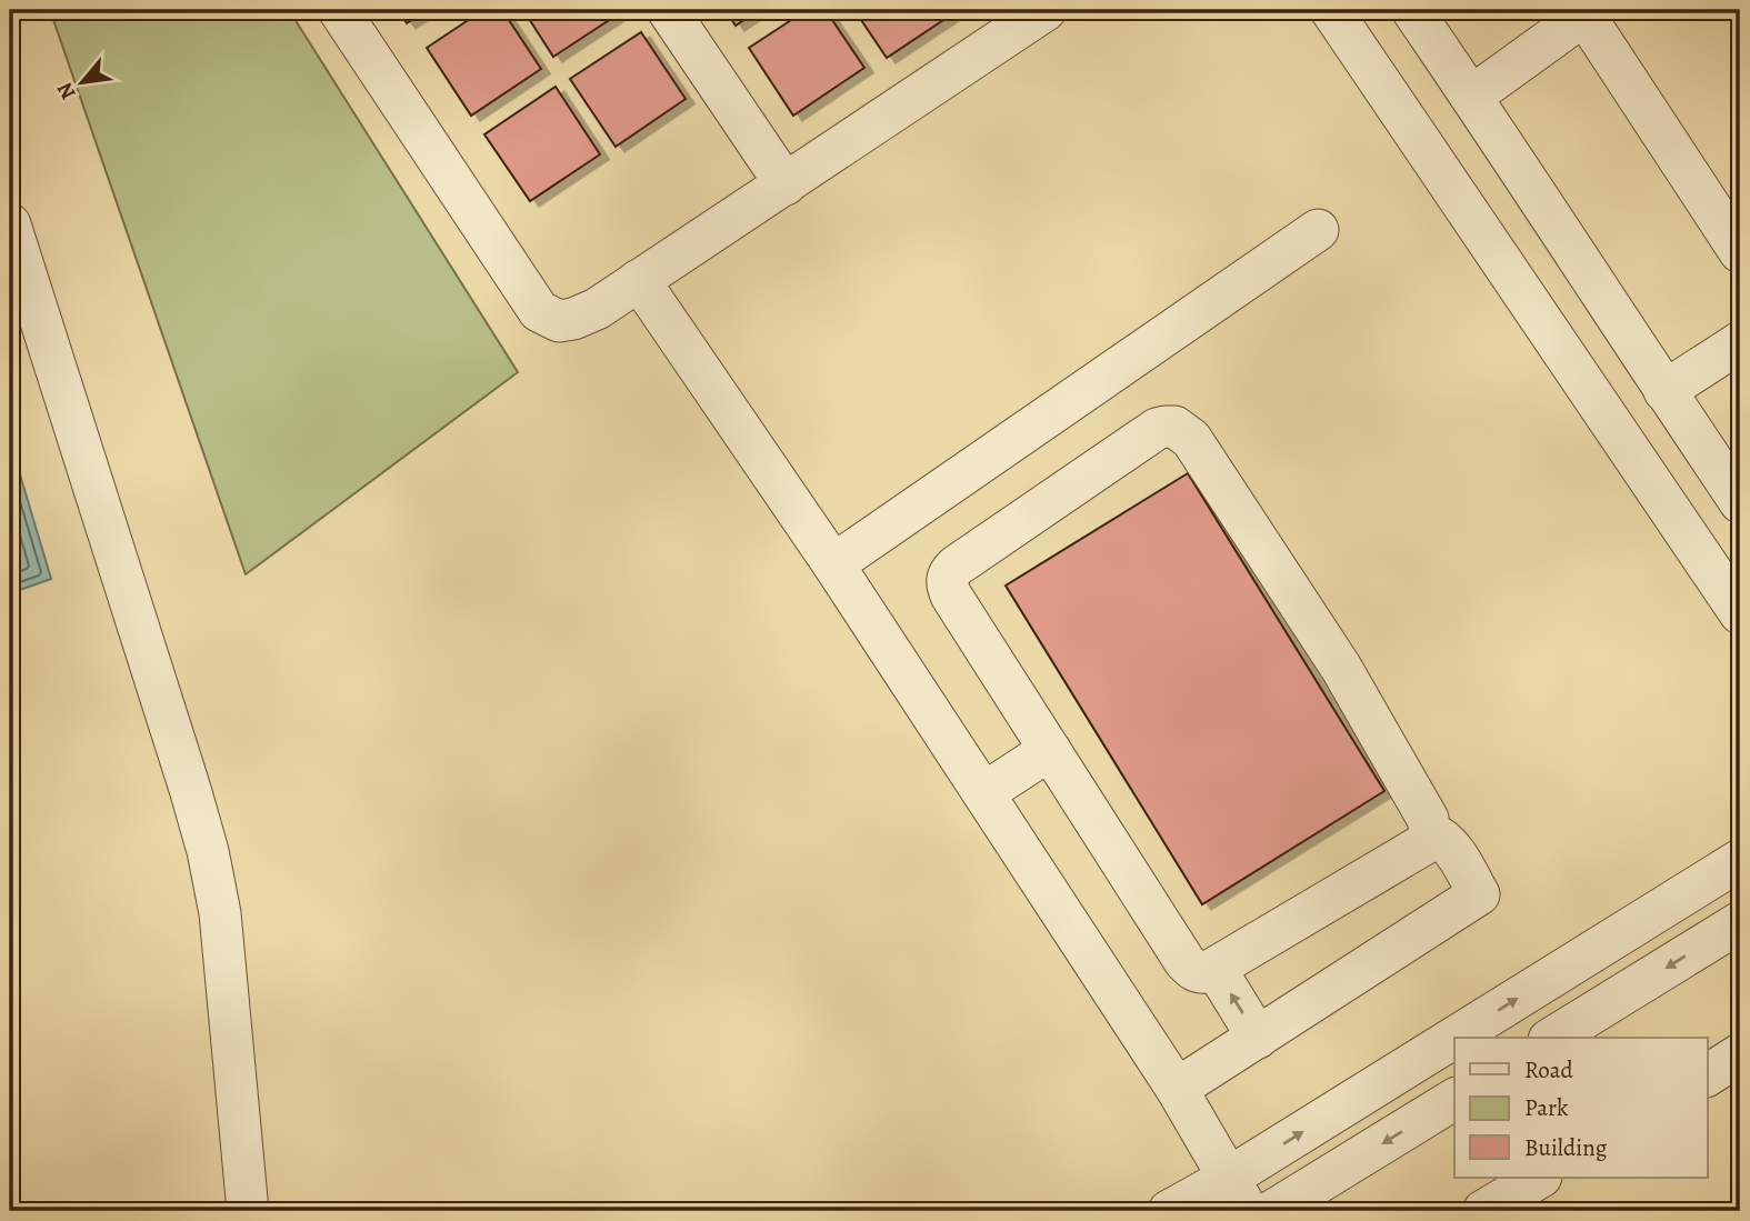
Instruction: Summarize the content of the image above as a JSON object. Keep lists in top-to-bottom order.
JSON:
{
  "legend": ["Road", "Park", "Building"],
  "north": "bottom left"
}
